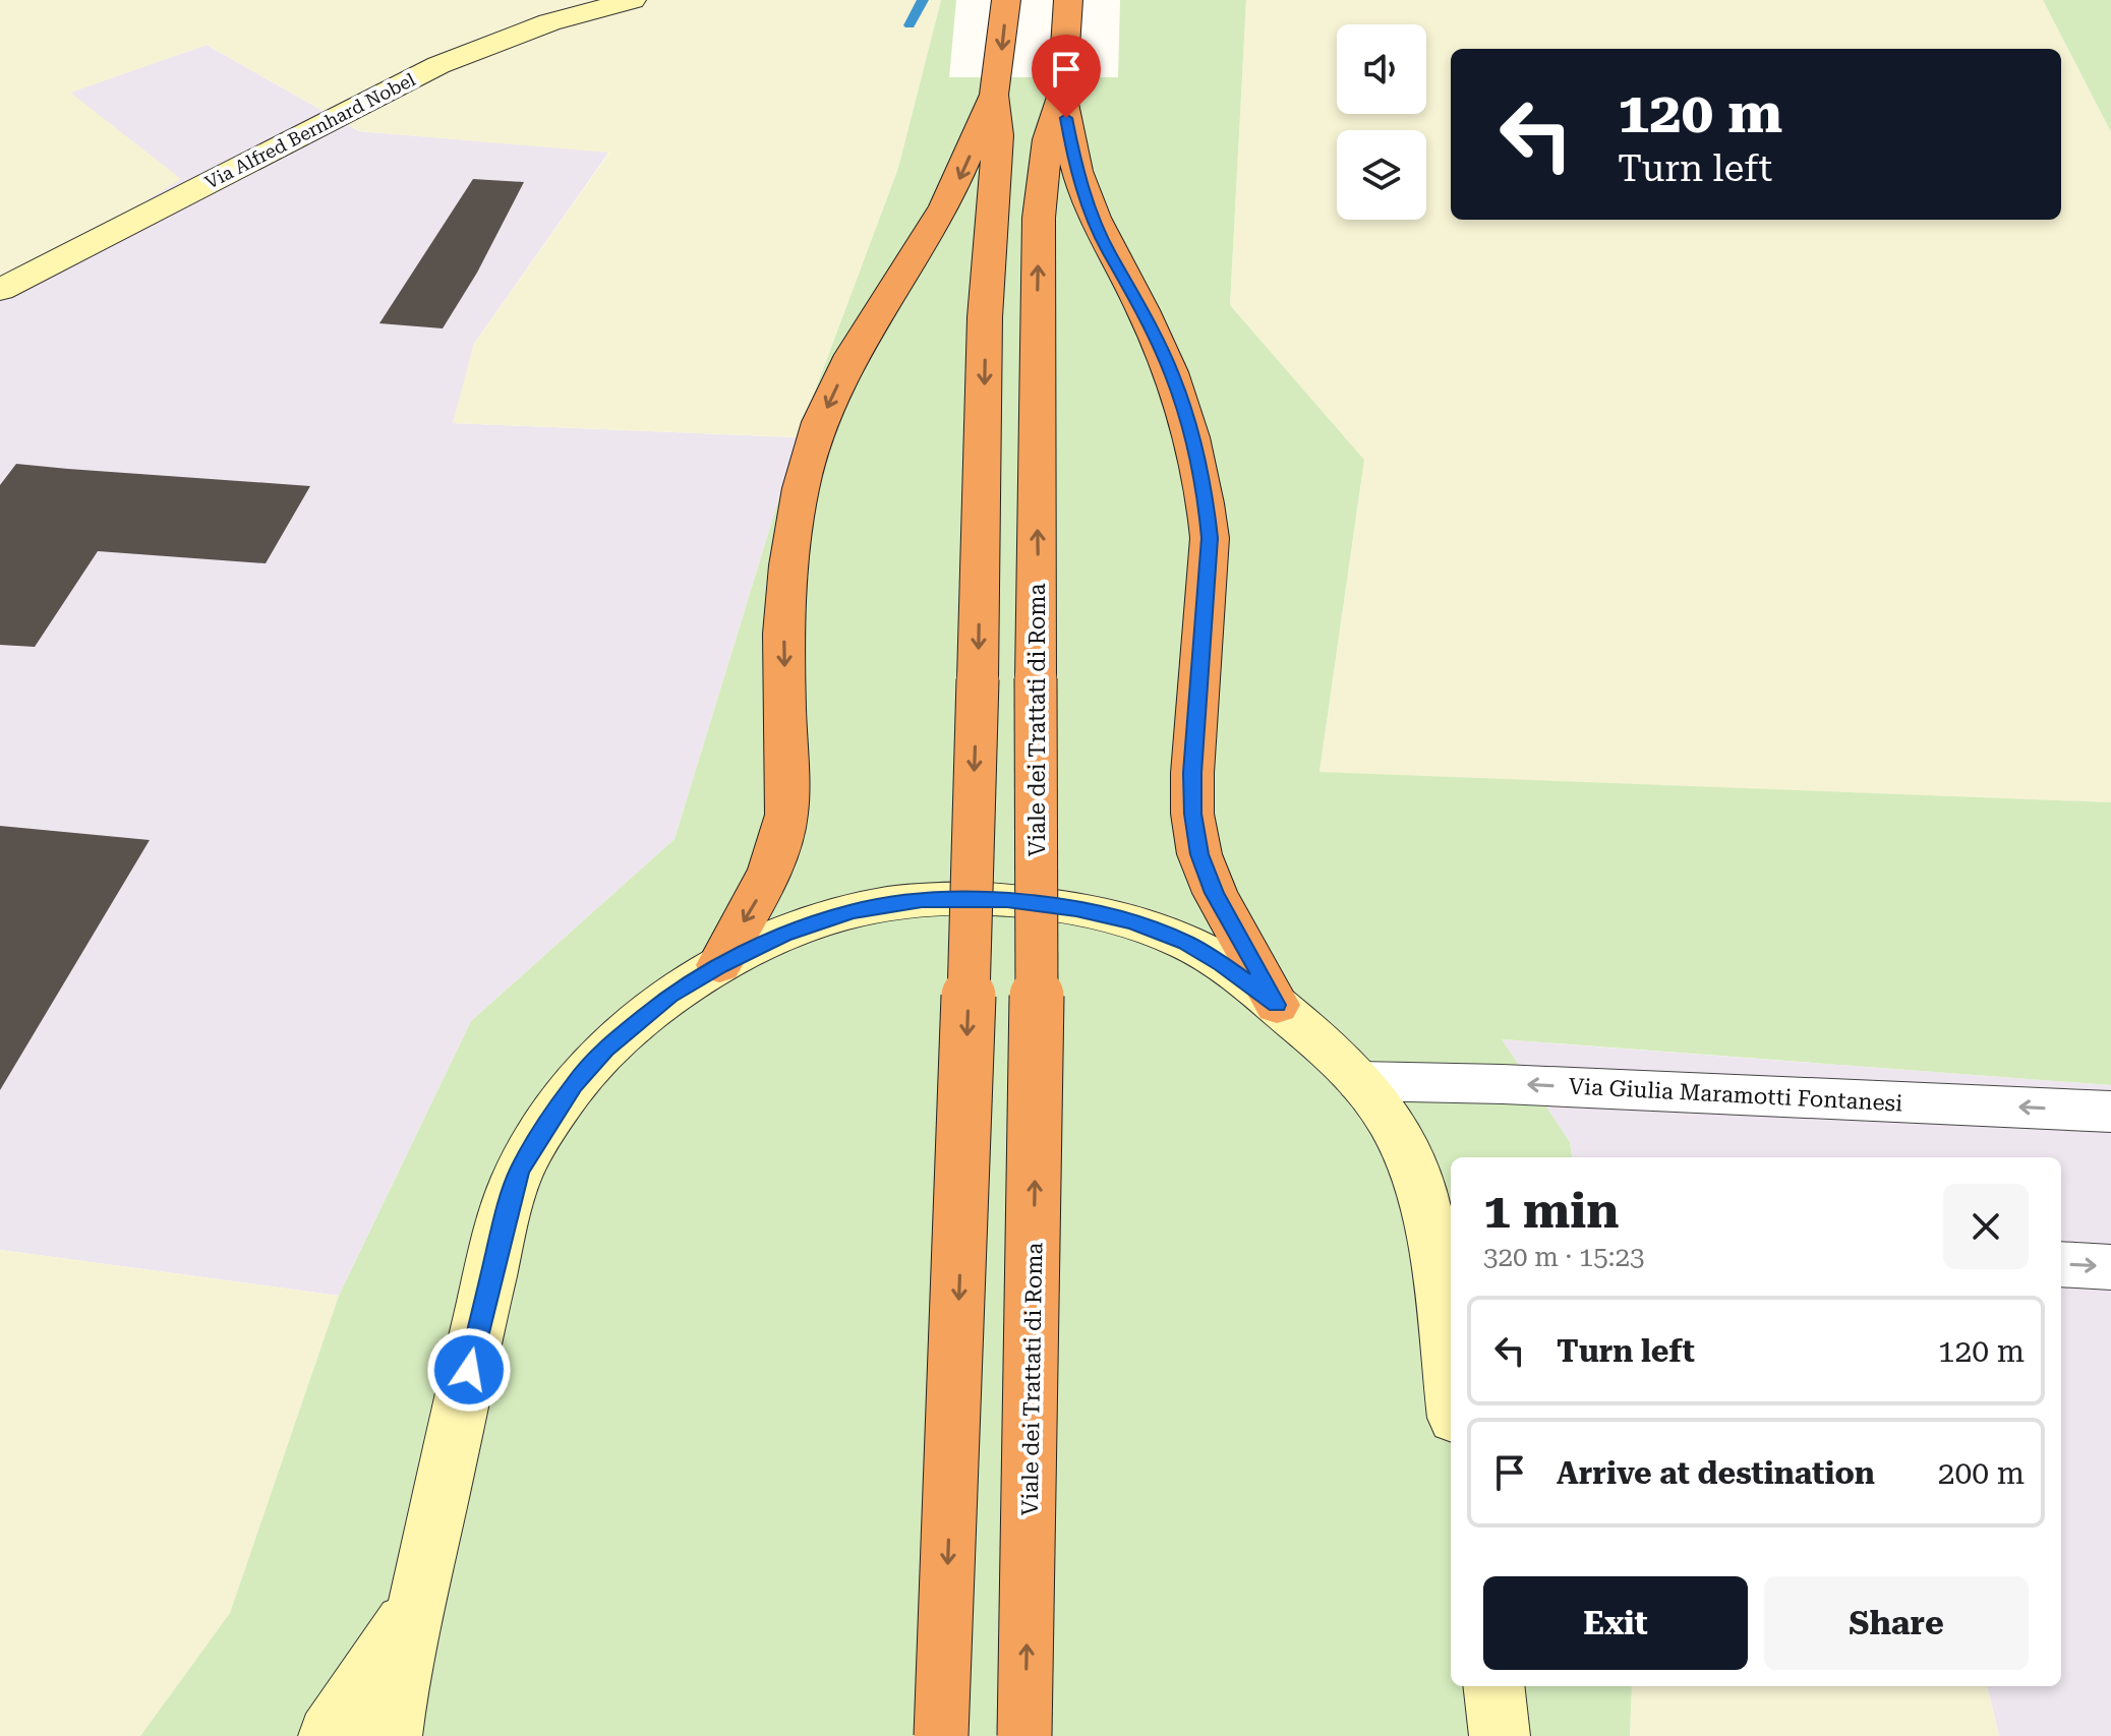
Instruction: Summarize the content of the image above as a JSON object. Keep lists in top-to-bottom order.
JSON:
{
  "streets": {
    "highway": ["Viale dei Trattati di Roma"],
    "street": ["Via Alfred Bernhard Nobel", "Via Giulia Maramotti Fontanesi"]
  },
  "one_way": ["Via Giulia Maramotti Fontanesi"],
  "page": {
    "turn": ["120 m", "Turn left"],
    "heading": ["1 min", "320 m · 15:23"],
    "list": [
      {
        "name": "Turn left",
        "value": "120 m"
      },
      {
        "name": "Arrive at destination",
        "value": "200 m"
      }
    ],
    "buttons": ["Exit", "Share"]
  }
}
